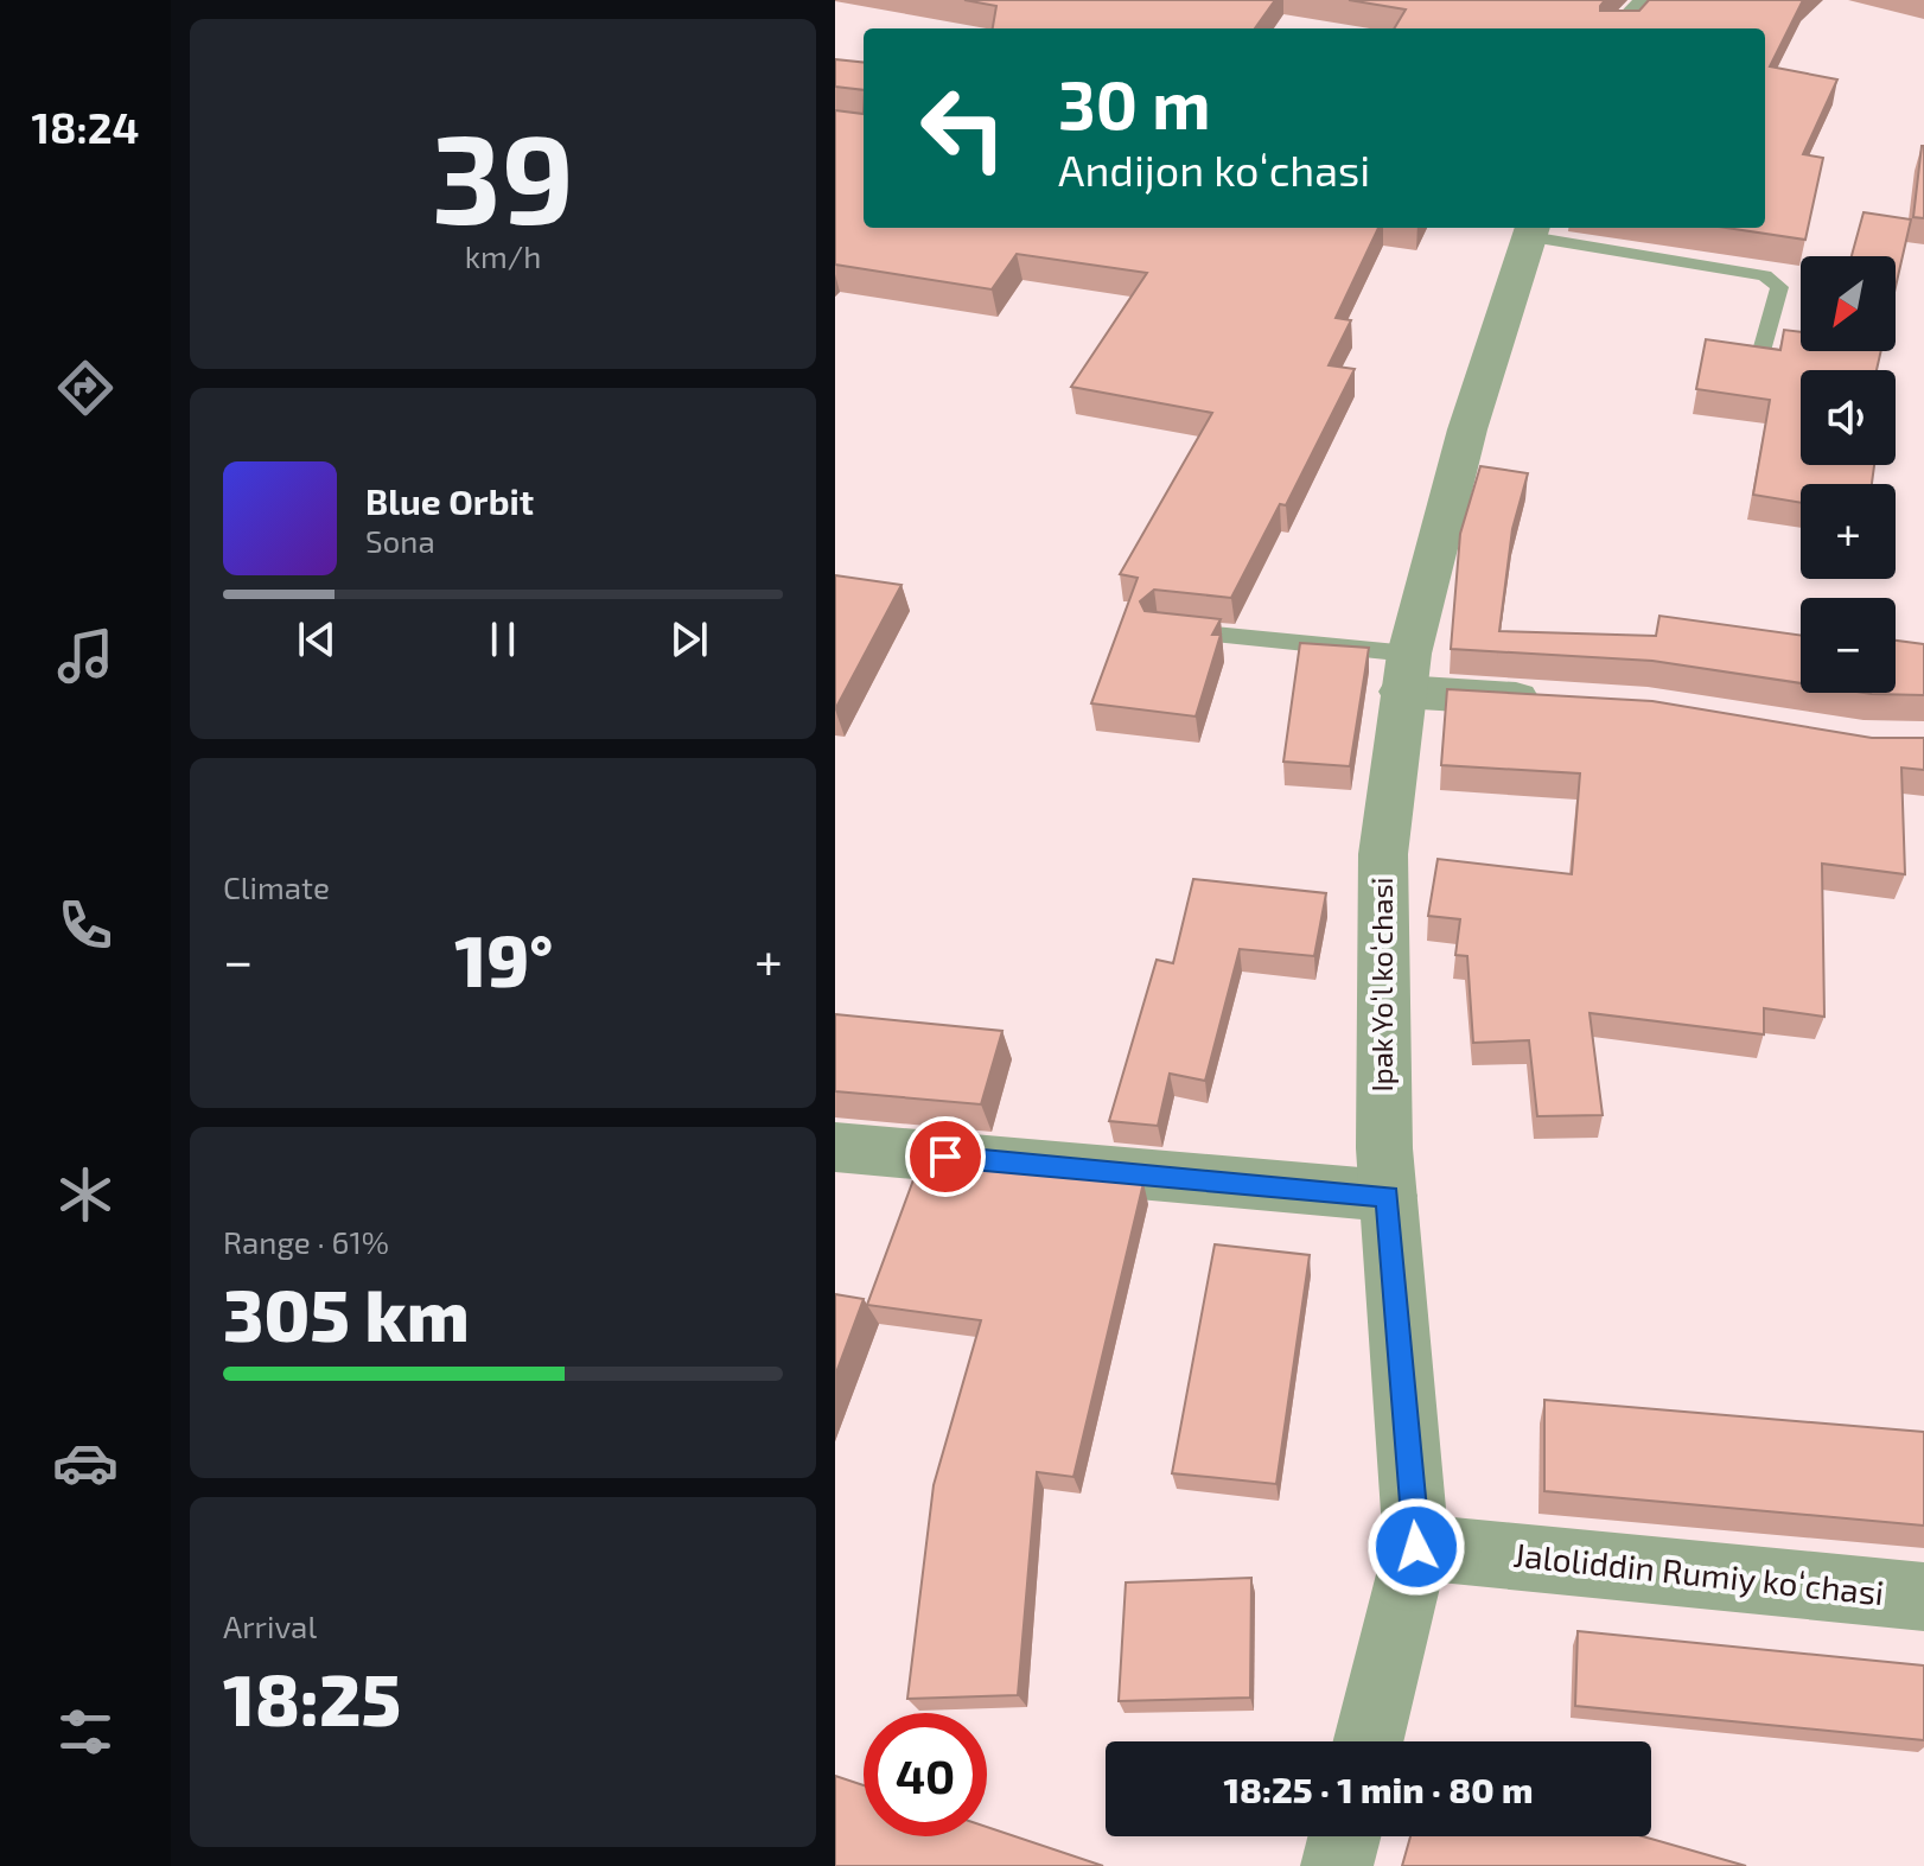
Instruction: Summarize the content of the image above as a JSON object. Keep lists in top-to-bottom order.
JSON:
{
  "streets": {
    "street": ["Ipak Yoʻl koʻchasi", "Jaloliddin Rumiy koʻchasi"]
  },
  "crossings": [
    ["Ipak Yoʻl koʻchasi", "Jaloliddin Rumiy koʻchasi"]
  ],
  "north": "bottom left",
  "page": {
    "tabs": "18:24",
    "tile": [
      ["39", "km/h"],
      "Climate",
      ["Range · 61%", "305 km"],
      ["Arrival", "18:25"]
    ],
    "turn": ["30 m", "Andijon koʻchasi"],
    "map_buttons": ["+", "−"],
    "song": ["Blue Orbit", "Sona"],
    "heat": ["−", "19°", "+"],
    "limit": "40",
    "trip": "18:25 · 1 min · 80 m"
  }
}
